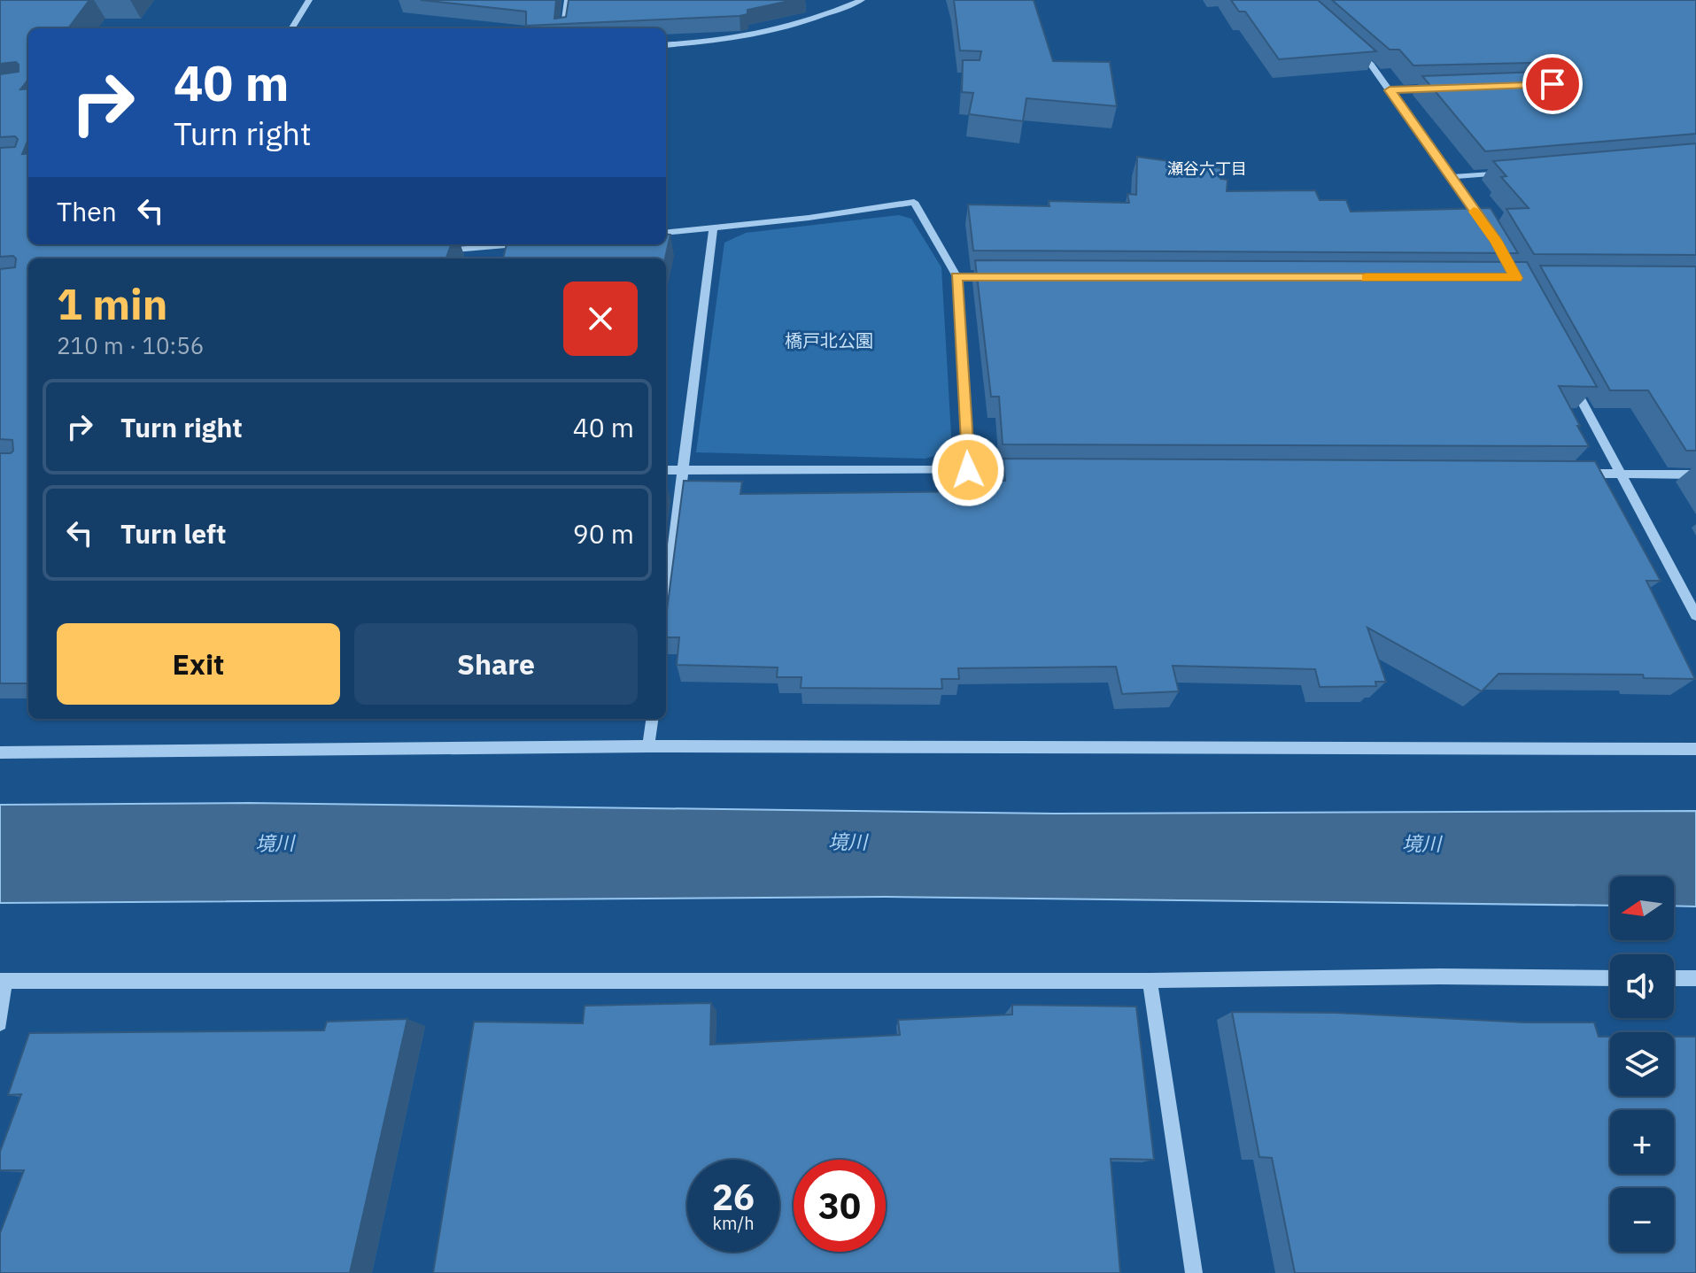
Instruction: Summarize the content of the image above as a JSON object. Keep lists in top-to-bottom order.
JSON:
{
  "districts": ["瀬谷六丁目"],
  "water": ["境川"],
  "parks": ["橋戸北公園"],
  "north": "left",
  "page": {
    "turn": ["40 m", "Turn right"],
    "then": "Then",
    "heading": ["1 min", "210 m · 10:56"],
    "list": [
      {
        "name": "Turn right",
        "value": "40 m"
      },
      {
        "name": "Turn left",
        "value": "90 m"
      }
    ],
    "buttons": ["Exit", "Share"],
    "map_buttons": ["+", "−"],
    "speed": "26 km/h",
    "limit": "30"
  }
}
